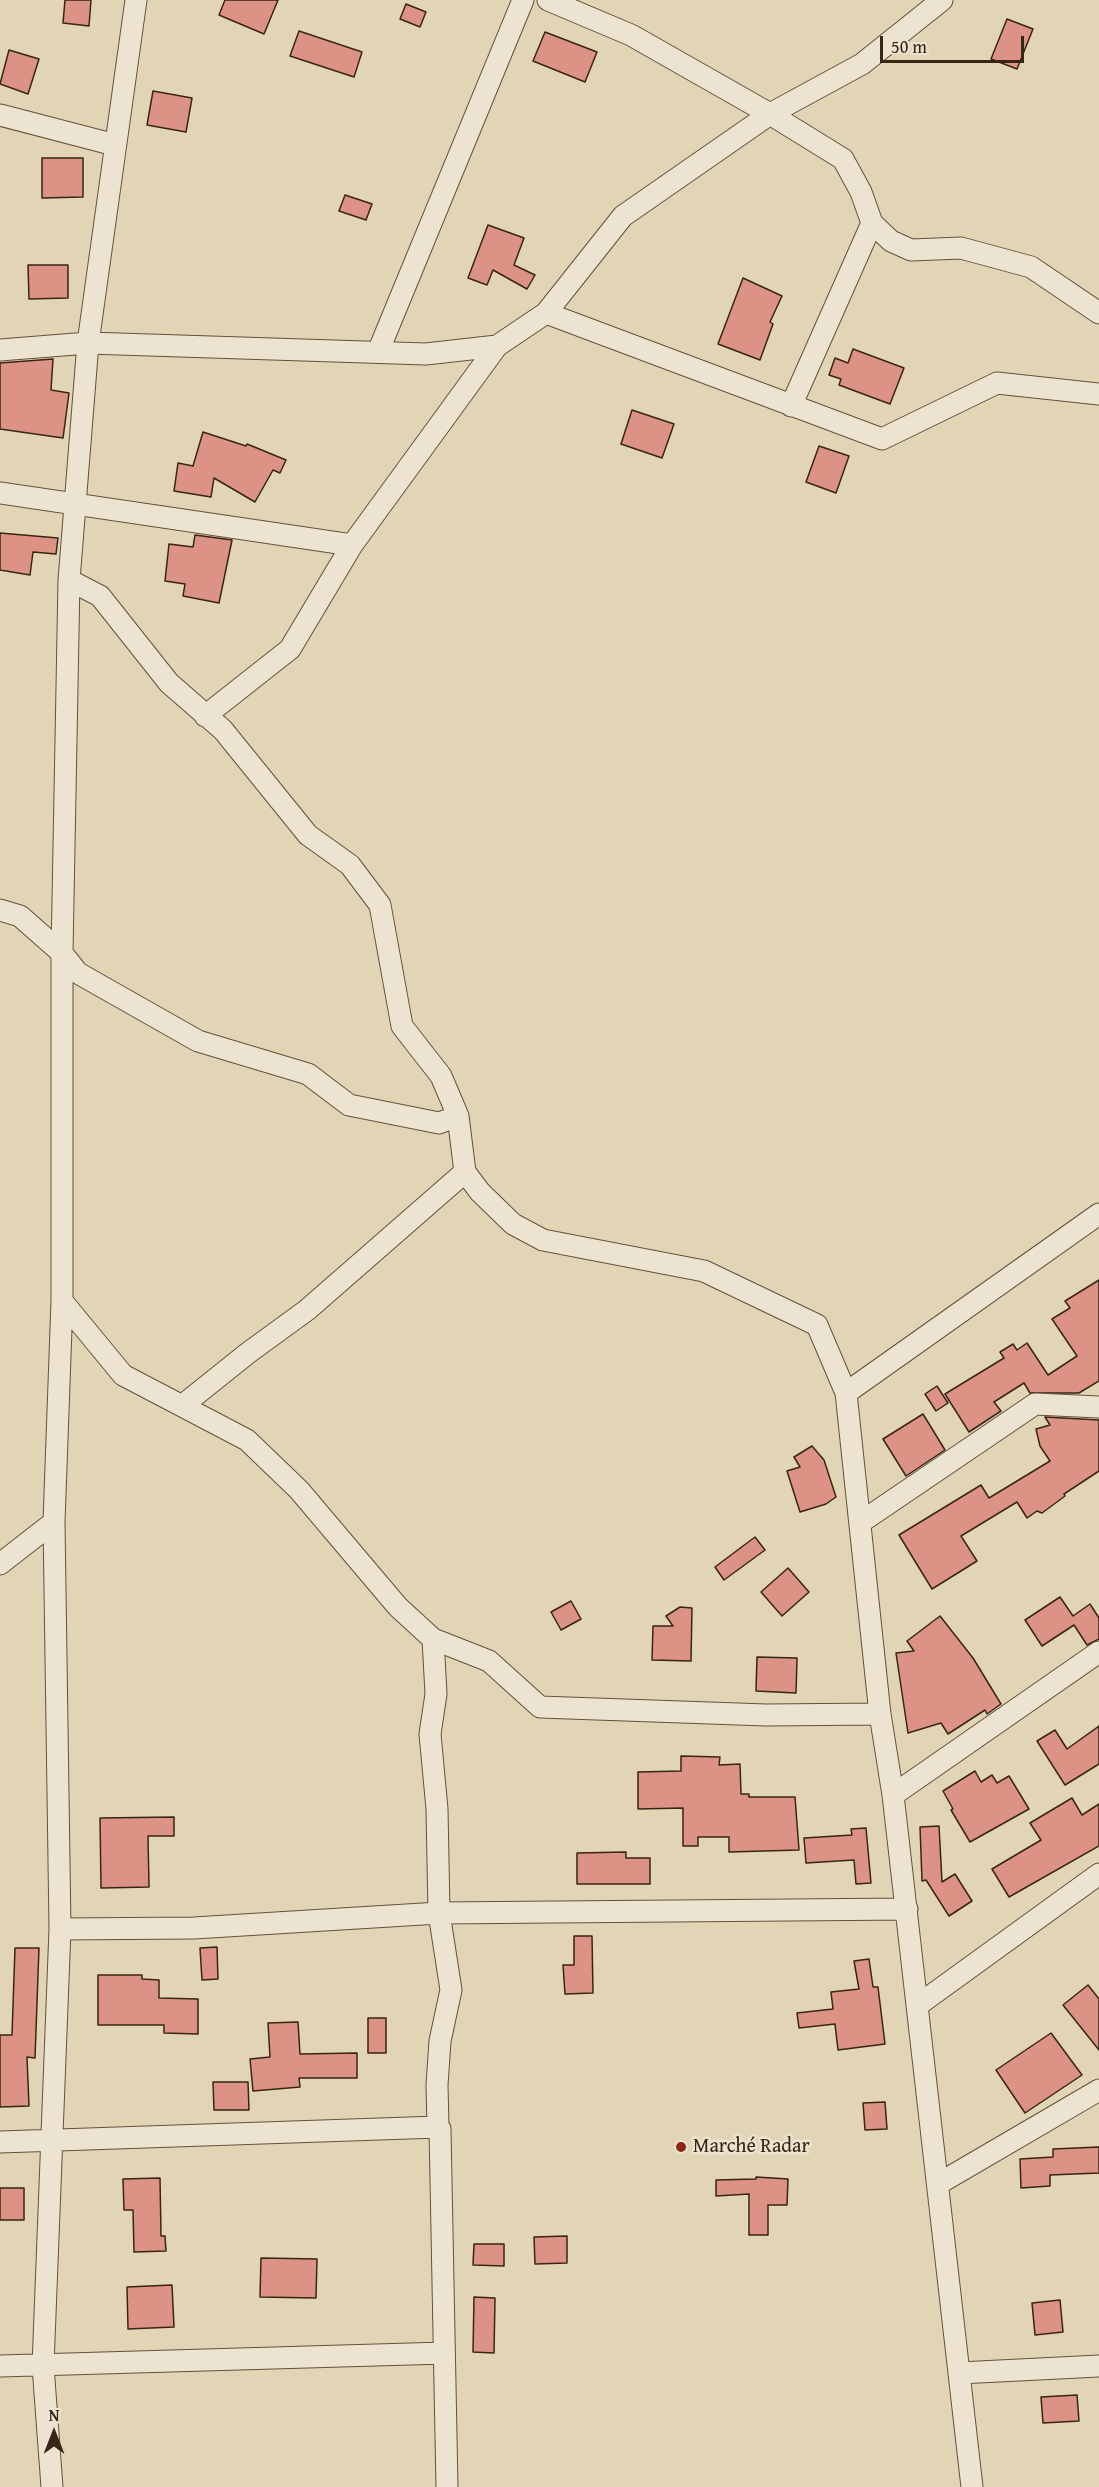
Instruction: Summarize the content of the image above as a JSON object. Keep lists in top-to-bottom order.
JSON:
{
  "places": ["Marché Radar"],
  "scale_bar": "50 m",
  "north": "top"
}
